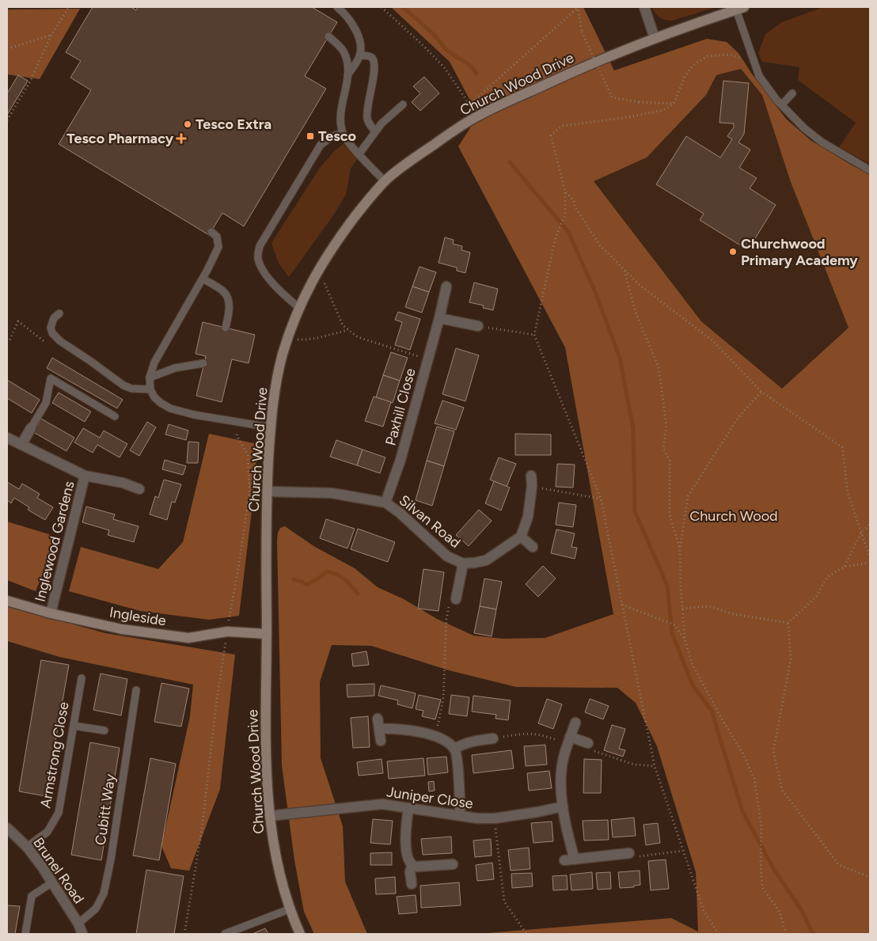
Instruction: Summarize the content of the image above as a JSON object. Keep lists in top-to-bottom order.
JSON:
{
  "streets": {
    "street": [
      "Church Wood Drive",
      "Paxhill Close",
      "Silvan Road",
      "Inglewood Gardens",
      "Ingleside",
      "Juniper Close",
      "Brunel Road"
    ],
    "lane": ["Armstrong Close", "Cubitt Way"]
  },
  "crossings": [
    ["Church Wood Drive", "Silvan Road"],
    ["Church Wood Drive", "Ingleside"],
    ["Church Wood Drive", "Juniper Close"],
    ["Paxhill Close", "Silvan Road"],
    ["Inglewood Gardens", "Ingleside"],
    ["Armstrong Close", "Brunel Road"],
    ["Cubitt Way", "Brunel Road"]
  ],
  "parks": ["Church Wood"],
  "places": {
    "other": ["Tesco Extra", "Churchwood Primary Academy"],
    "transit": ["Tesco"],
    "health": ["Tesco Pharmacy"]
  }
}
